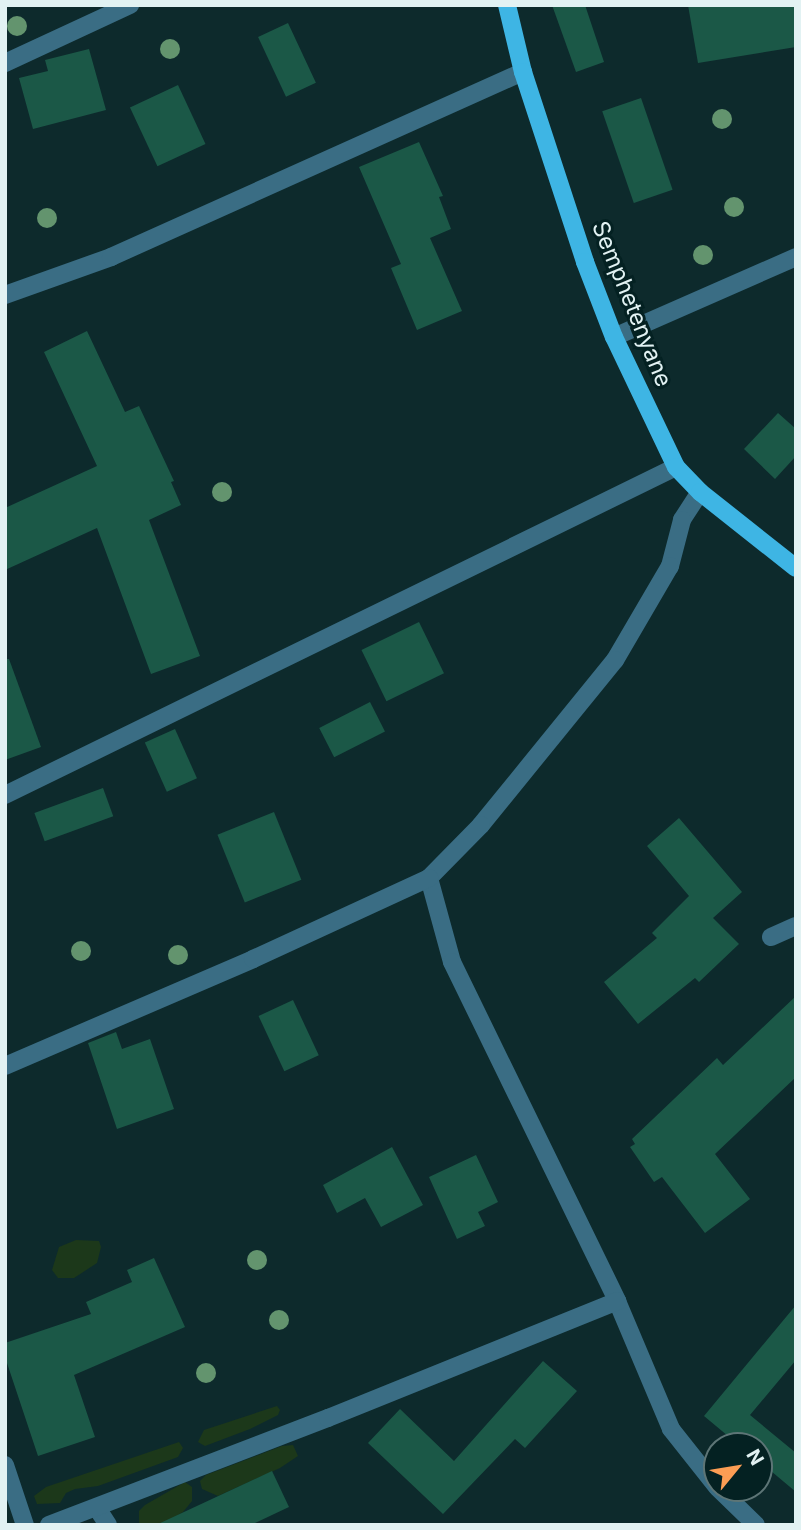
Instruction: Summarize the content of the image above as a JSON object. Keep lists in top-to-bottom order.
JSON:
{
  "streets": {
    "main road": ["Semphetenyane"]
  },
  "north": "top right"
}
